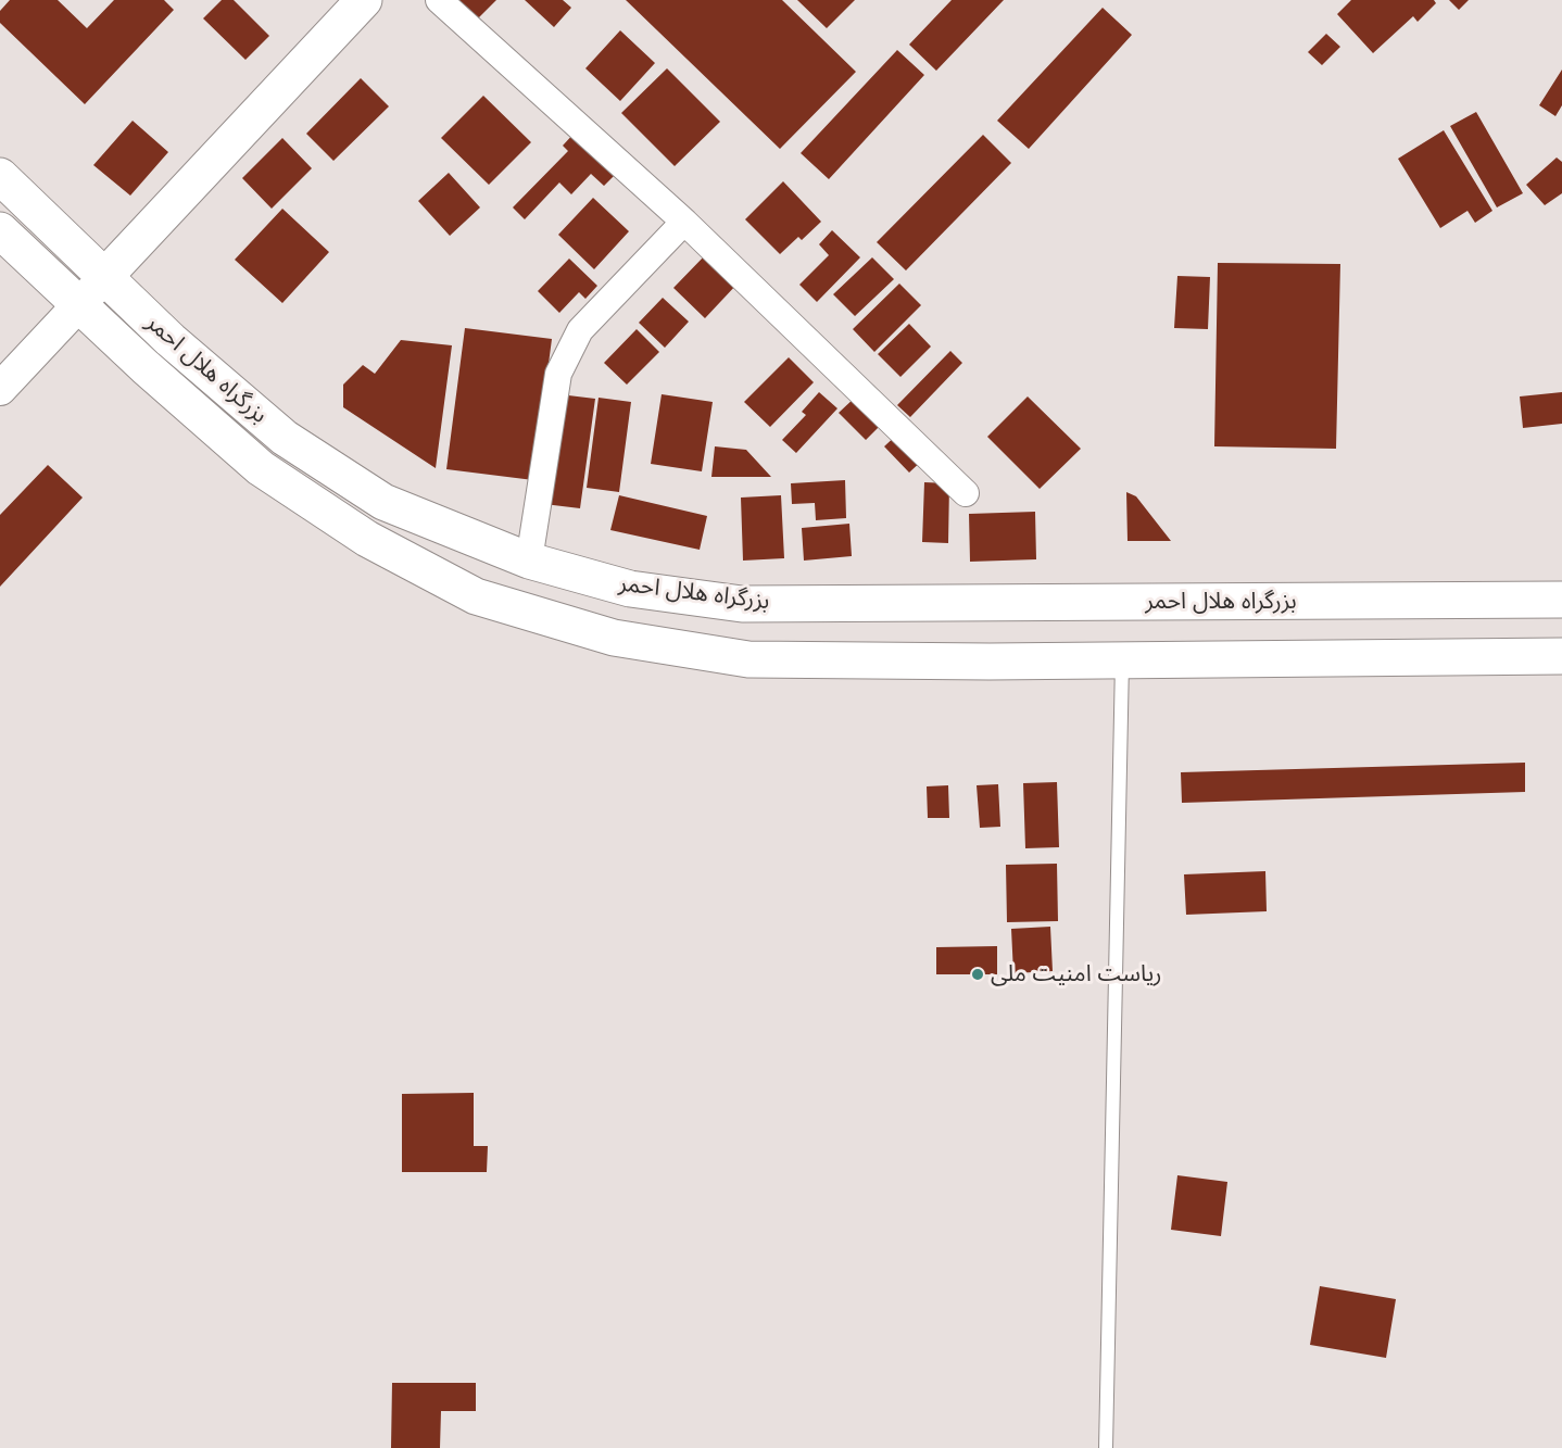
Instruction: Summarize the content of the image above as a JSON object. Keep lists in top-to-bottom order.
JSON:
{
  "streets": {
    "main road": ["بزرگراه هلال احمر"]
  },
  "places": ["ریاست امنیت ملی"]
}
